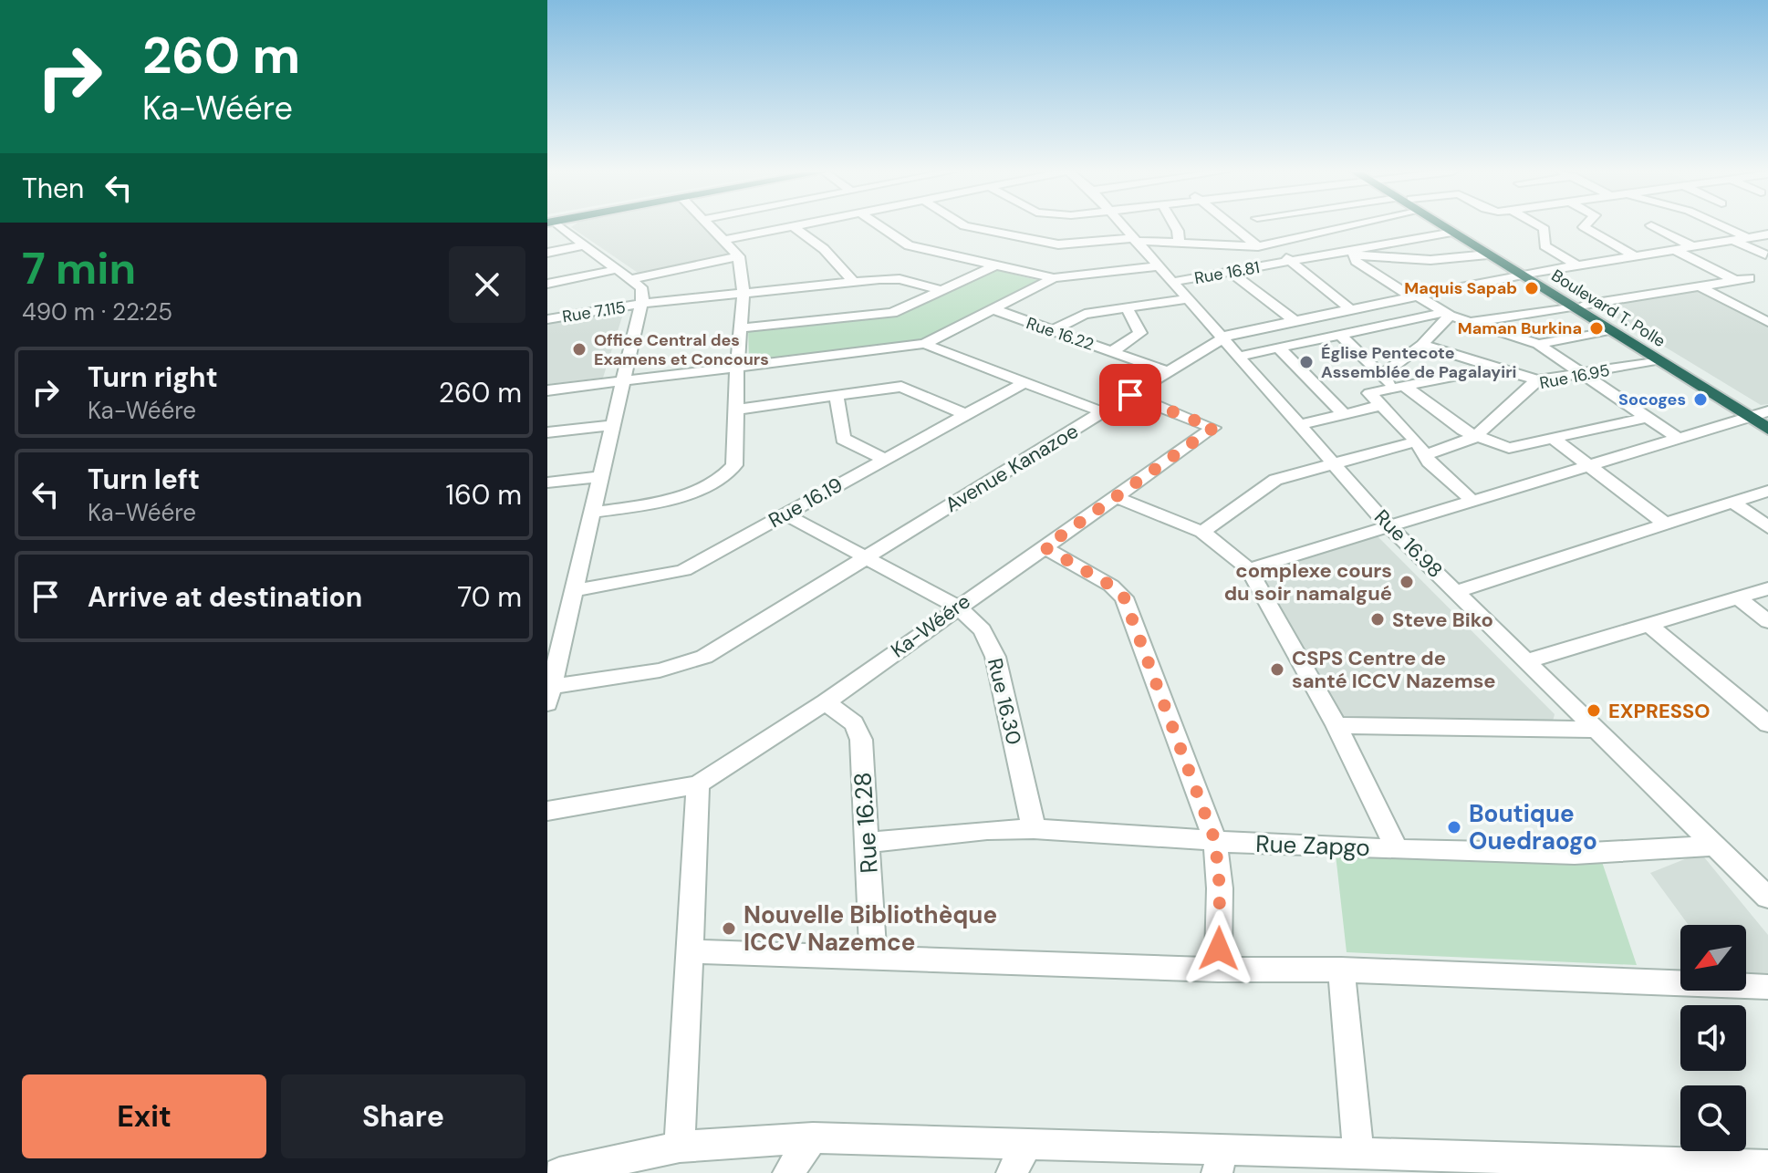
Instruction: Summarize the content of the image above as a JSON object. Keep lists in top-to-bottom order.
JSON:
{
  "streets": {
    "highway": ["Boulevard T. Polle"],
    "street": [
      "Rue 16.81",
      "Rue 7.115",
      "Rue 16.22",
      "Rue 16.95",
      "Avenue Kanazoe",
      "Rue 16.19",
      "Rue 16.98",
      "Ka-Wéére",
      "Rue 16.30",
      "Rue 16.28",
      "Rue Zapgo"
    ]
  },
  "crossings": [
    ["Rue 16.81", "Boulevard T. Polle"],
    ["Rue 16.81", "Rue 16.98"],
    ["Boulevard T. Polle", "Rue 16.95"],
    ["Boulevard T. Polle", "Avenue Kanazoe"],
    ["Rue 16.22", "Avenue Kanazoe"],
    ["Avenue Kanazoe", "Rue 16.98"],
    ["Avenue Kanazoe", "Ka-Wéére"],
    ["Avenue Kanazoe", "Rue 16.30"],
    ["Rue 16.19", "Rue 16.30"],
    ["Rue 16.98", "Rue Zapgo"],
    ["Ka-Wéére", "Rue 16.30"],
    ["Ka-Wéére", "Rue 16.28"],
    ["Rue 16.30", "Rue Zapgo"],
    ["Rue 16.28", "Rue Zapgo"]
  ],
  "places": [
    "Maquis Sapab",
    "Maman Burkina",
    "Office Central des Examens et Concours",
    "Église Pentecote Assemblée de Pagalayiri",
    "Socoges",
    "complexe cours du soir namalgué",
    "Steve Biko",
    "CSPS Centre de santé ICCV Nazemse",
    "EXPRESSO",
    "Boutique Ouedraogo",
    "Nouvelle Bibliothèque ICCV Nazemce"
  ],
  "north": "bottom left",
  "page": {
    "turn": ["260 m", "Ka-Wéére"],
    "then": "Then",
    "heading": ["7 min", "490 m · 22:25"],
    "list": [
      {
        "name": "Turn right",
        "note": "Ka-Wéére",
        "value": "260 m"
      },
      {
        "name": "Turn left",
        "note": "Ka-Wéére",
        "value": "160 m"
      },
      {
        "name": "Arrive at destination",
        "value": "70 m"
      }
    ],
    "buttons": ["Exit", "Share"]
  }
}
